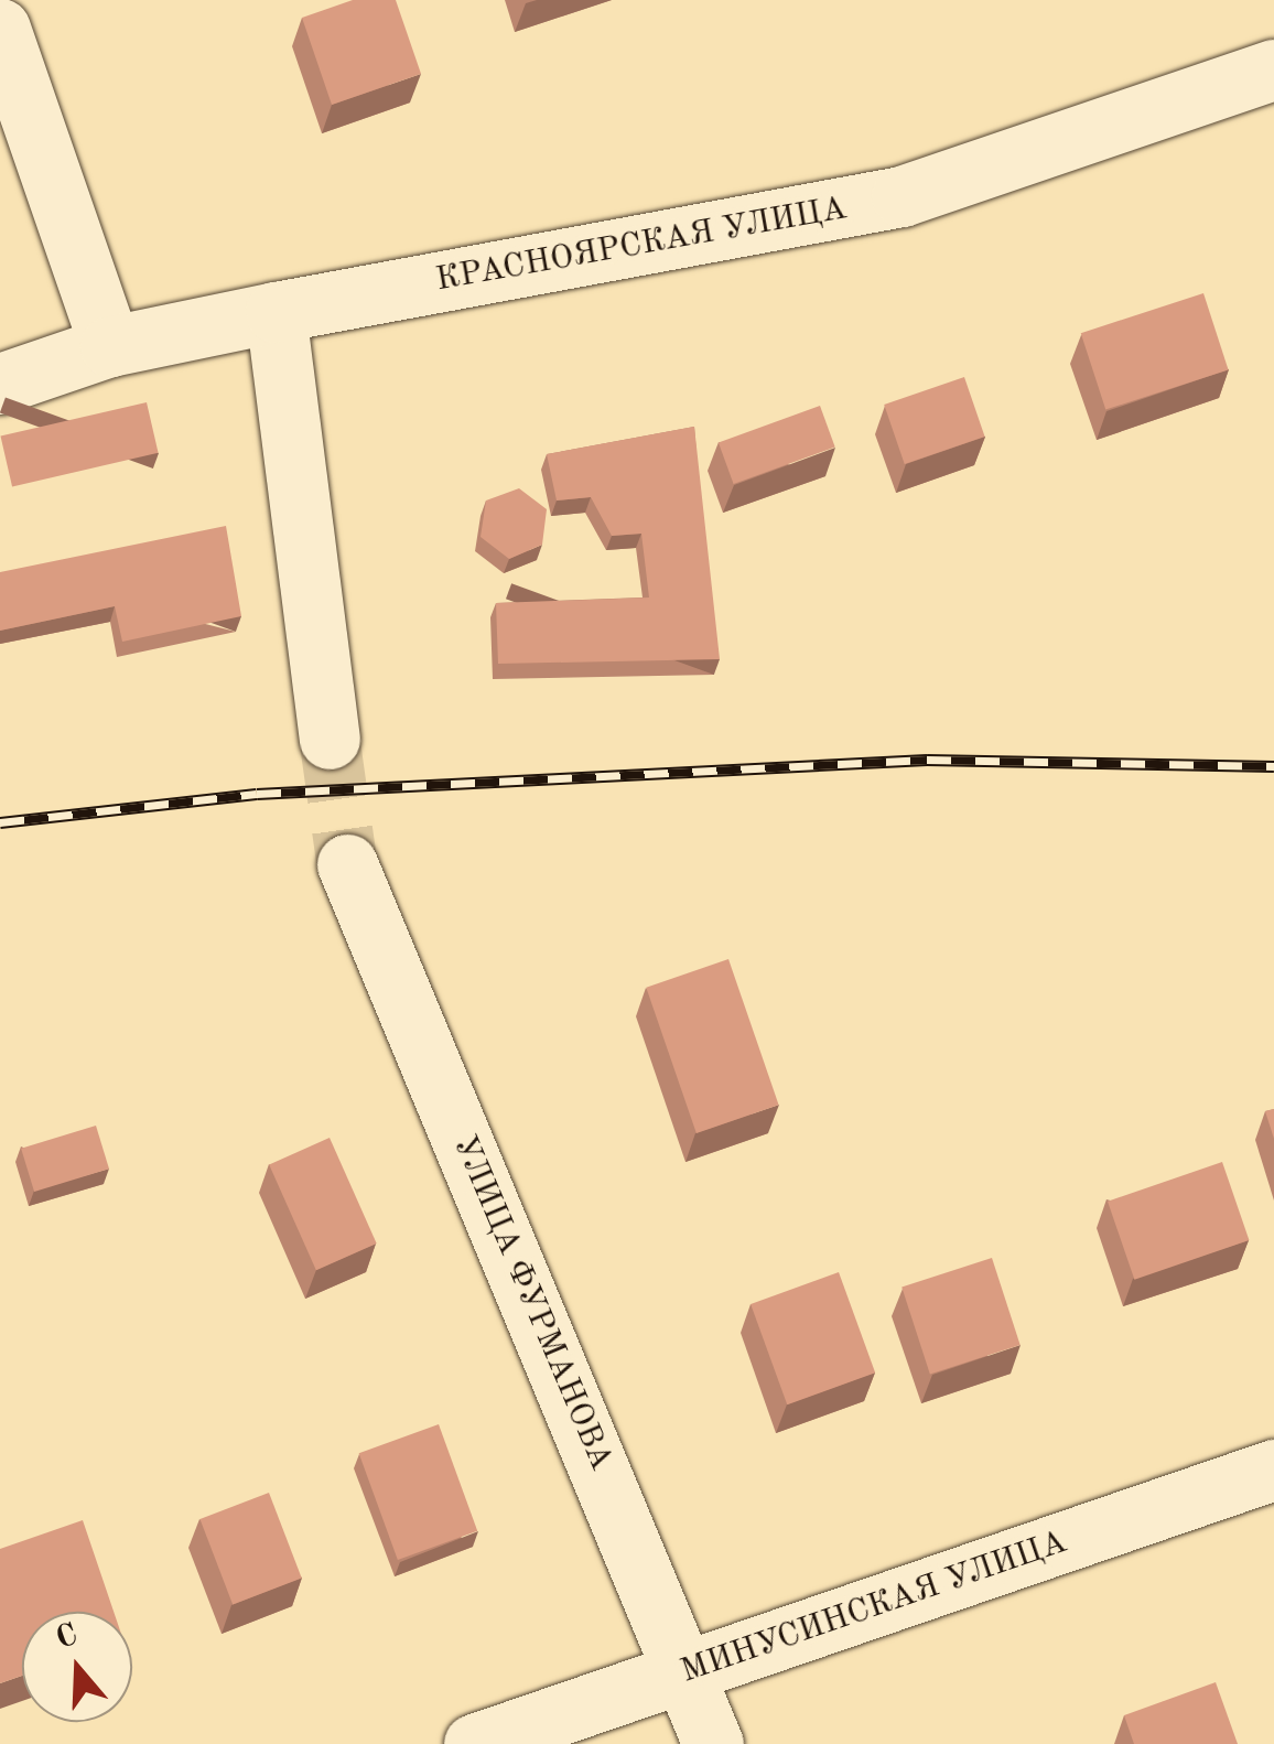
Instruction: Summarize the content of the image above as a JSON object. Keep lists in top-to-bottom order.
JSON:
{
  "streets": {
    "street": ["КРАСНОЯРСКАЯ УЛИЦА", "УЛИЦА ФУРМАНОВА", "МИНУСИНСКАЯ УЛИЦА"]
  },
  "crossings": [
    ["УЛИЦА ФУРМАНОВА", "МИНУСИНСКАЯ УЛИЦА"]
  ],
  "north": "top"
}
